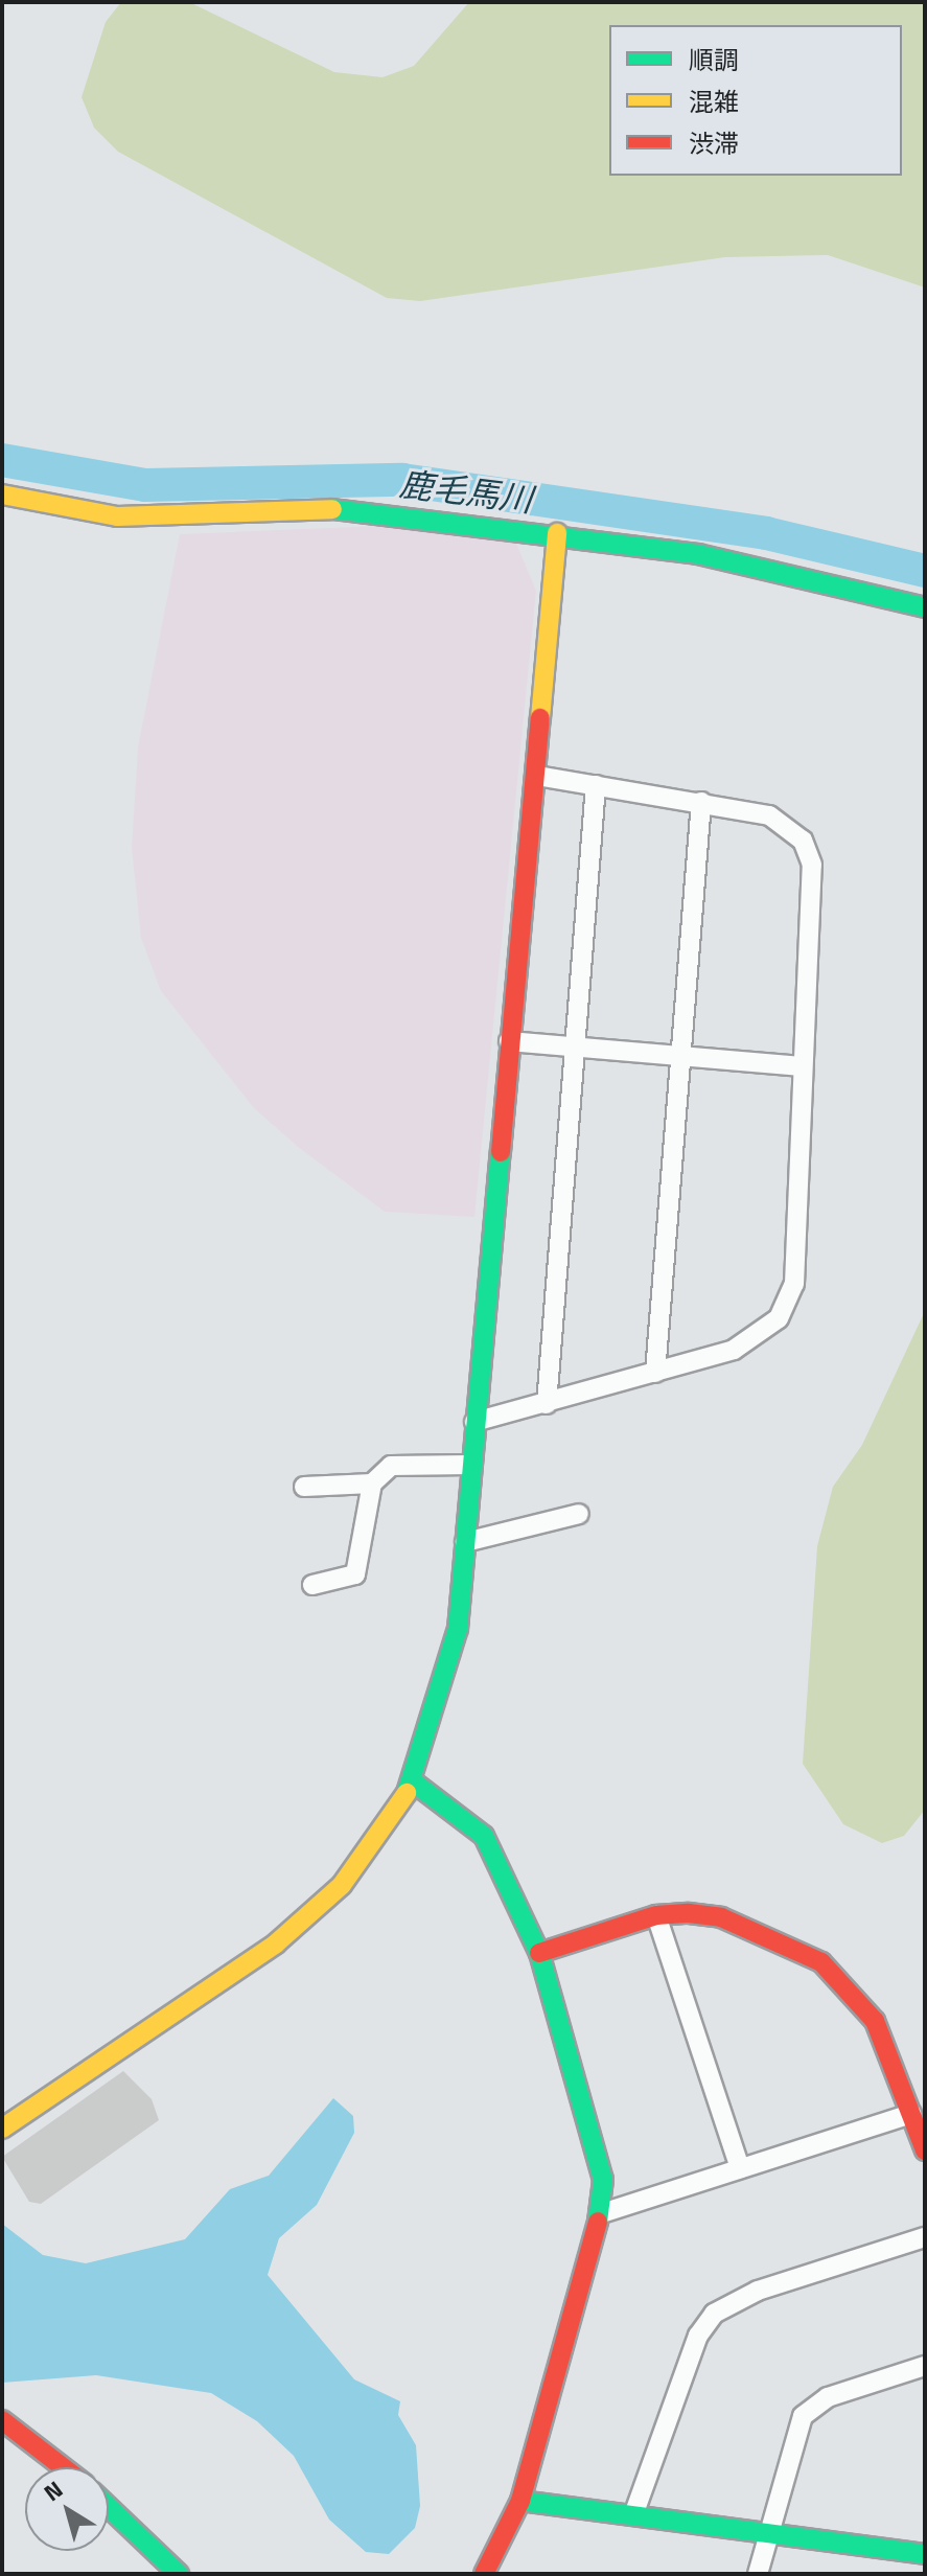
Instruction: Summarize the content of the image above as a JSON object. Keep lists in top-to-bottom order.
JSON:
{
  "water": ["鹿毛馬川"],
  "legend": ["順調", "混雑", "渋滞"],
  "north": "top left"
}
